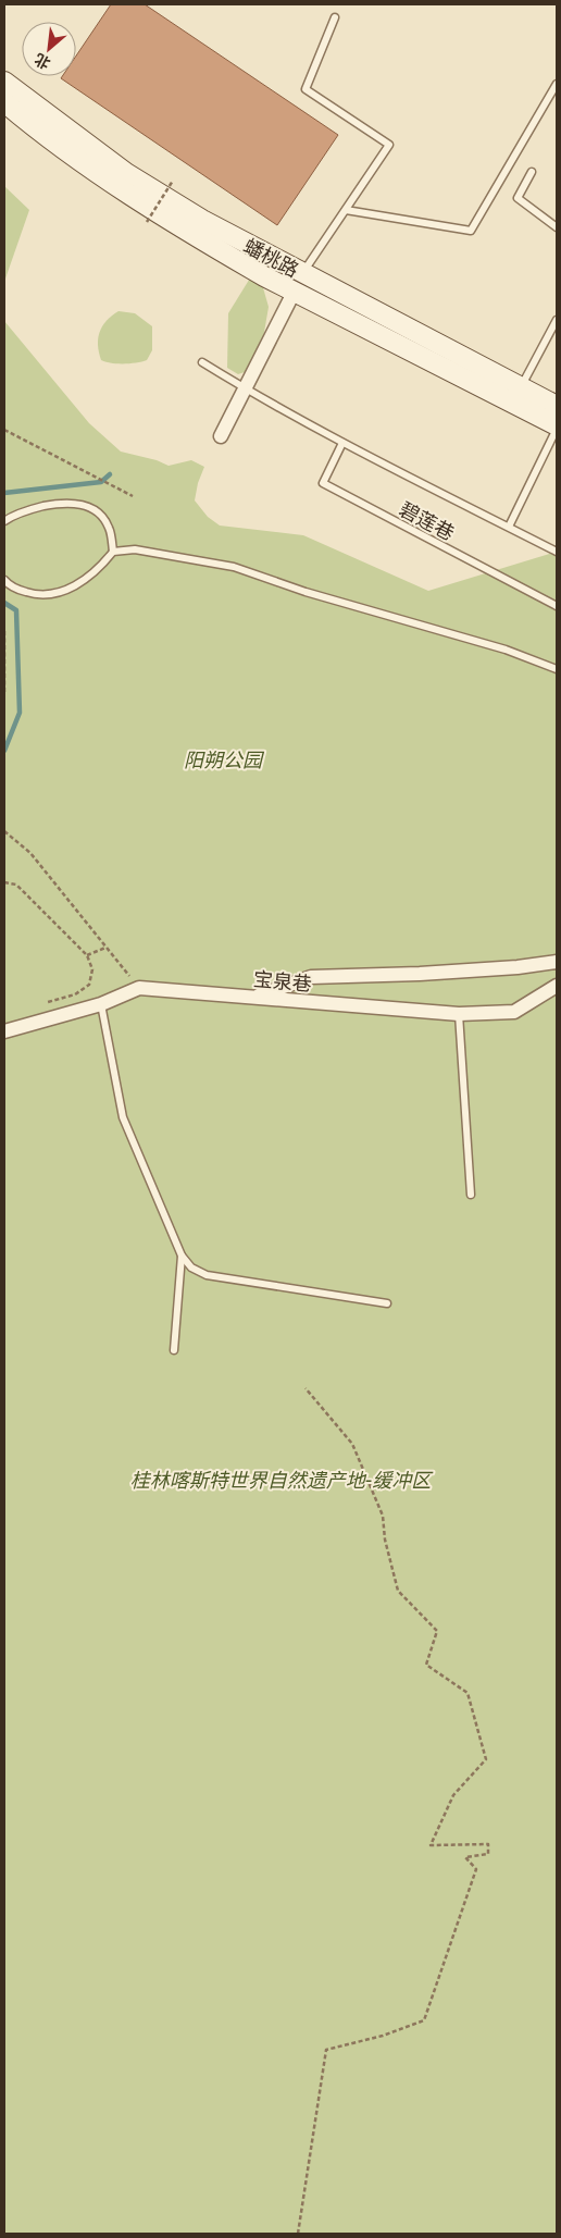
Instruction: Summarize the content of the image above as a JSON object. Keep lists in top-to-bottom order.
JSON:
{
  "streets": {
    "main road": ["蟠桃路"],
    "street": ["宝泉巷"],
    "lane": ["碧莲巷"]
  },
  "parks": ["阳朔公园", "桂林喀斯特世界自然遗产地-缓冲区"],
  "north": "bottom left"
}
